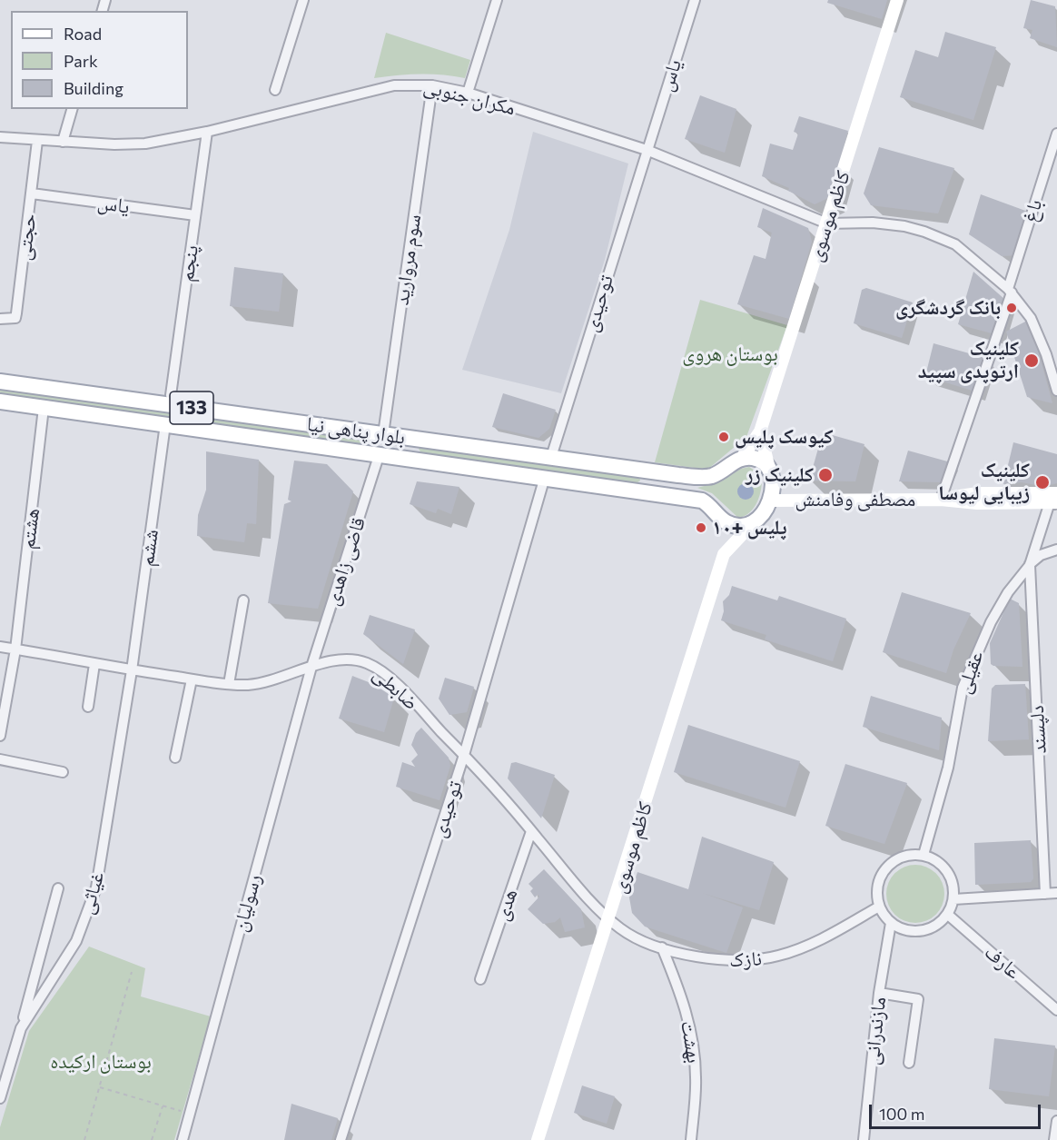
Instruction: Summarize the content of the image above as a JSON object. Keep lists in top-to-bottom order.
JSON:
{
  "streets": {
    "main road": [
      "کاظم موسوی",
      "133",
      "بلوار پناهی نیا",
      "مصطفی وفامنش"
    ],
    "street": [
      "یاس",
      "مکران جنوبی",
      "باغ",
      "حجتی",
      "سوم مروارید",
      "پنجم",
      "توحیدی",
      "هشتم",
      "ششم",
      "قاضی زاهدی",
      "عقیلی",
      "ضابطی",
      "دلپسند",
      "غیاثی",
      "رسولیان",
      "هدی",
      "نازک",
      "عارف",
      "مازندرانی",
      "بهشت"
    ]
  },
  "crossings": [
    ["یاس", "مکران جنوبی"],
    ["یاس", "حجتی"],
    ["یاس", "پنجم"],
    ["یاس", "توحیدی"],
    ["مکران جنوبی", "کاظم موسوی"],
    ["مکران جنوبی", "حجتی"],
    ["مکران جنوبی", "سوم مروارید"],
    ["مکران جنوبی", "پنجم"],
    ["مکران جنوبی", "توحیدی"],
    ["باغ", "مصطفی وفامنش"],
    ["کاظم موسوی", "بلوار پناهی نیا"],
    ["کاظم موسوی", "ضابطی"],
    ["کاظم موسوی", "نازک"],
    ["سوم مروارید", "بلوار پناهی نیا"],
    ["توحیدی", "بلوار پناهی نیا"],
    ["توحیدی", "ضابطی"],
    ["بلوار پناهی نیا", "هشتم"],
    ["بلوار پناهی نیا", "ششم"],
    ["بلوار پناهی نیا", "قاضی زاهدی"],
    ["مصطفی وفامنش", "عقیلی"],
    ["هشتم", "ضابطی"],
    ["ششم", "ضابطی"],
    ["ششم", "غیاثی"],
    ["قاضی زاهدی", "ضابطی"],
    ["قاضی زاهدی", "رسولیان"],
    ["عقیلی", "دلپسند"],
    ["عقیلی", "نازک"],
    ["عقیلی", "عارف"],
    ["عقیلی", "مازندرانی"],
    ["ضابطی", "غیاثی"],
    ["ضابطی", "رسولیان"],
    ["ضابطی", "هدی"],
    ["ضابطی", "نازک"],
    ["نازک", "عارف"],
    ["نازک", "مازندرانی"],
    ["نازک", "بهشت"],
    ["عارف", "مازندرانی"]
  ],
  "parks": ["بوستان هروی", "بوستان ارکیده"],
  "places": [
    "بانک گردشگری",
    "کلینیک ارتوپدی سپید",
    "کیوسک پلیس",
    "کلینیک زر",
    "کلینیک زیبایی لیوسا",
    "پلیس +۱۰"
  ],
  "legend": ["Road", "Park", "Building"],
  "scale_bar": "100 m"
}
